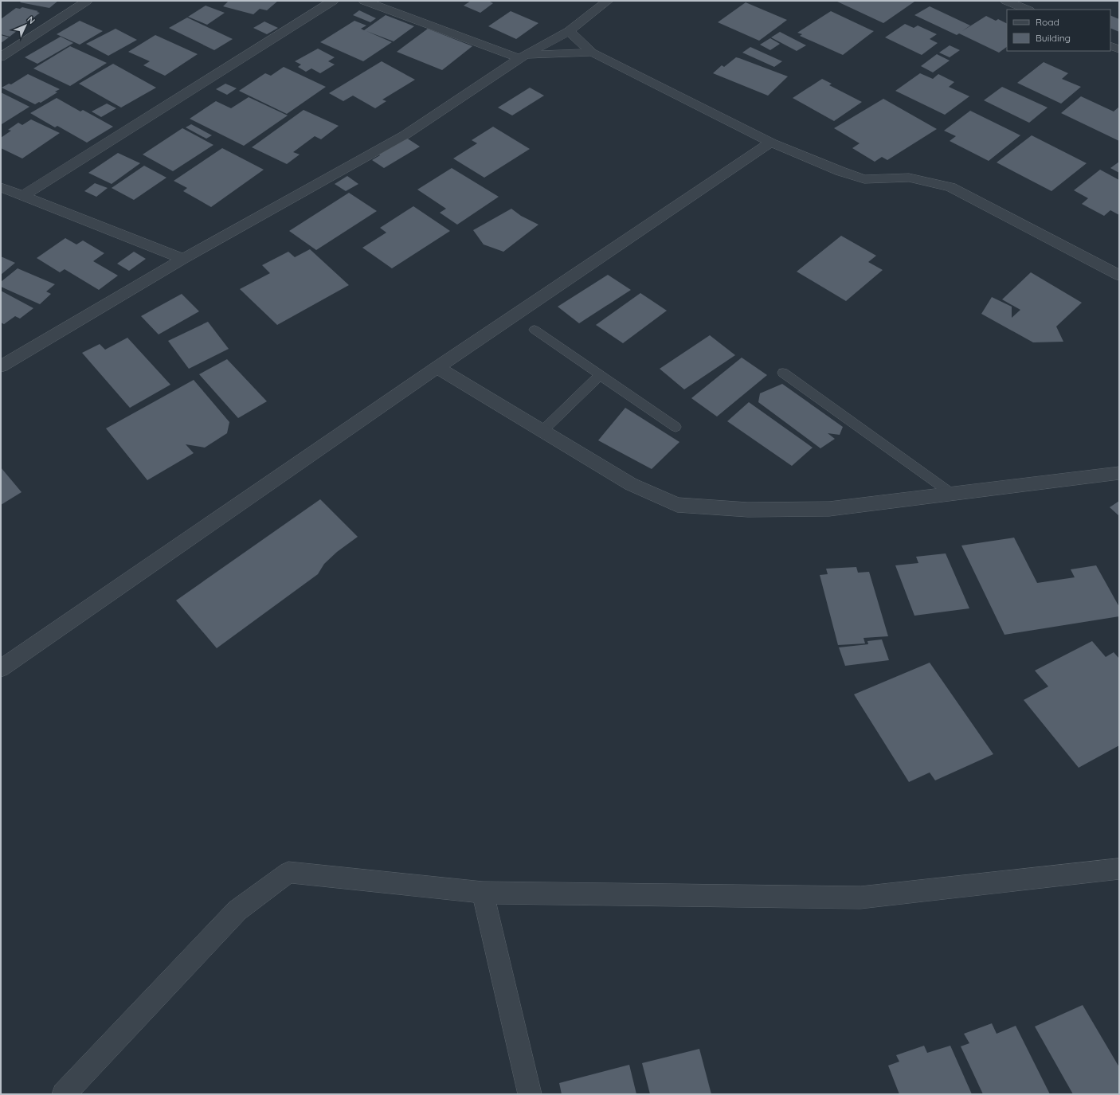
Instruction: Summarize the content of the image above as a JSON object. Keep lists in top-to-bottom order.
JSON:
{
  "legend": ["Road", "Building"],
  "north": "top right"
}
